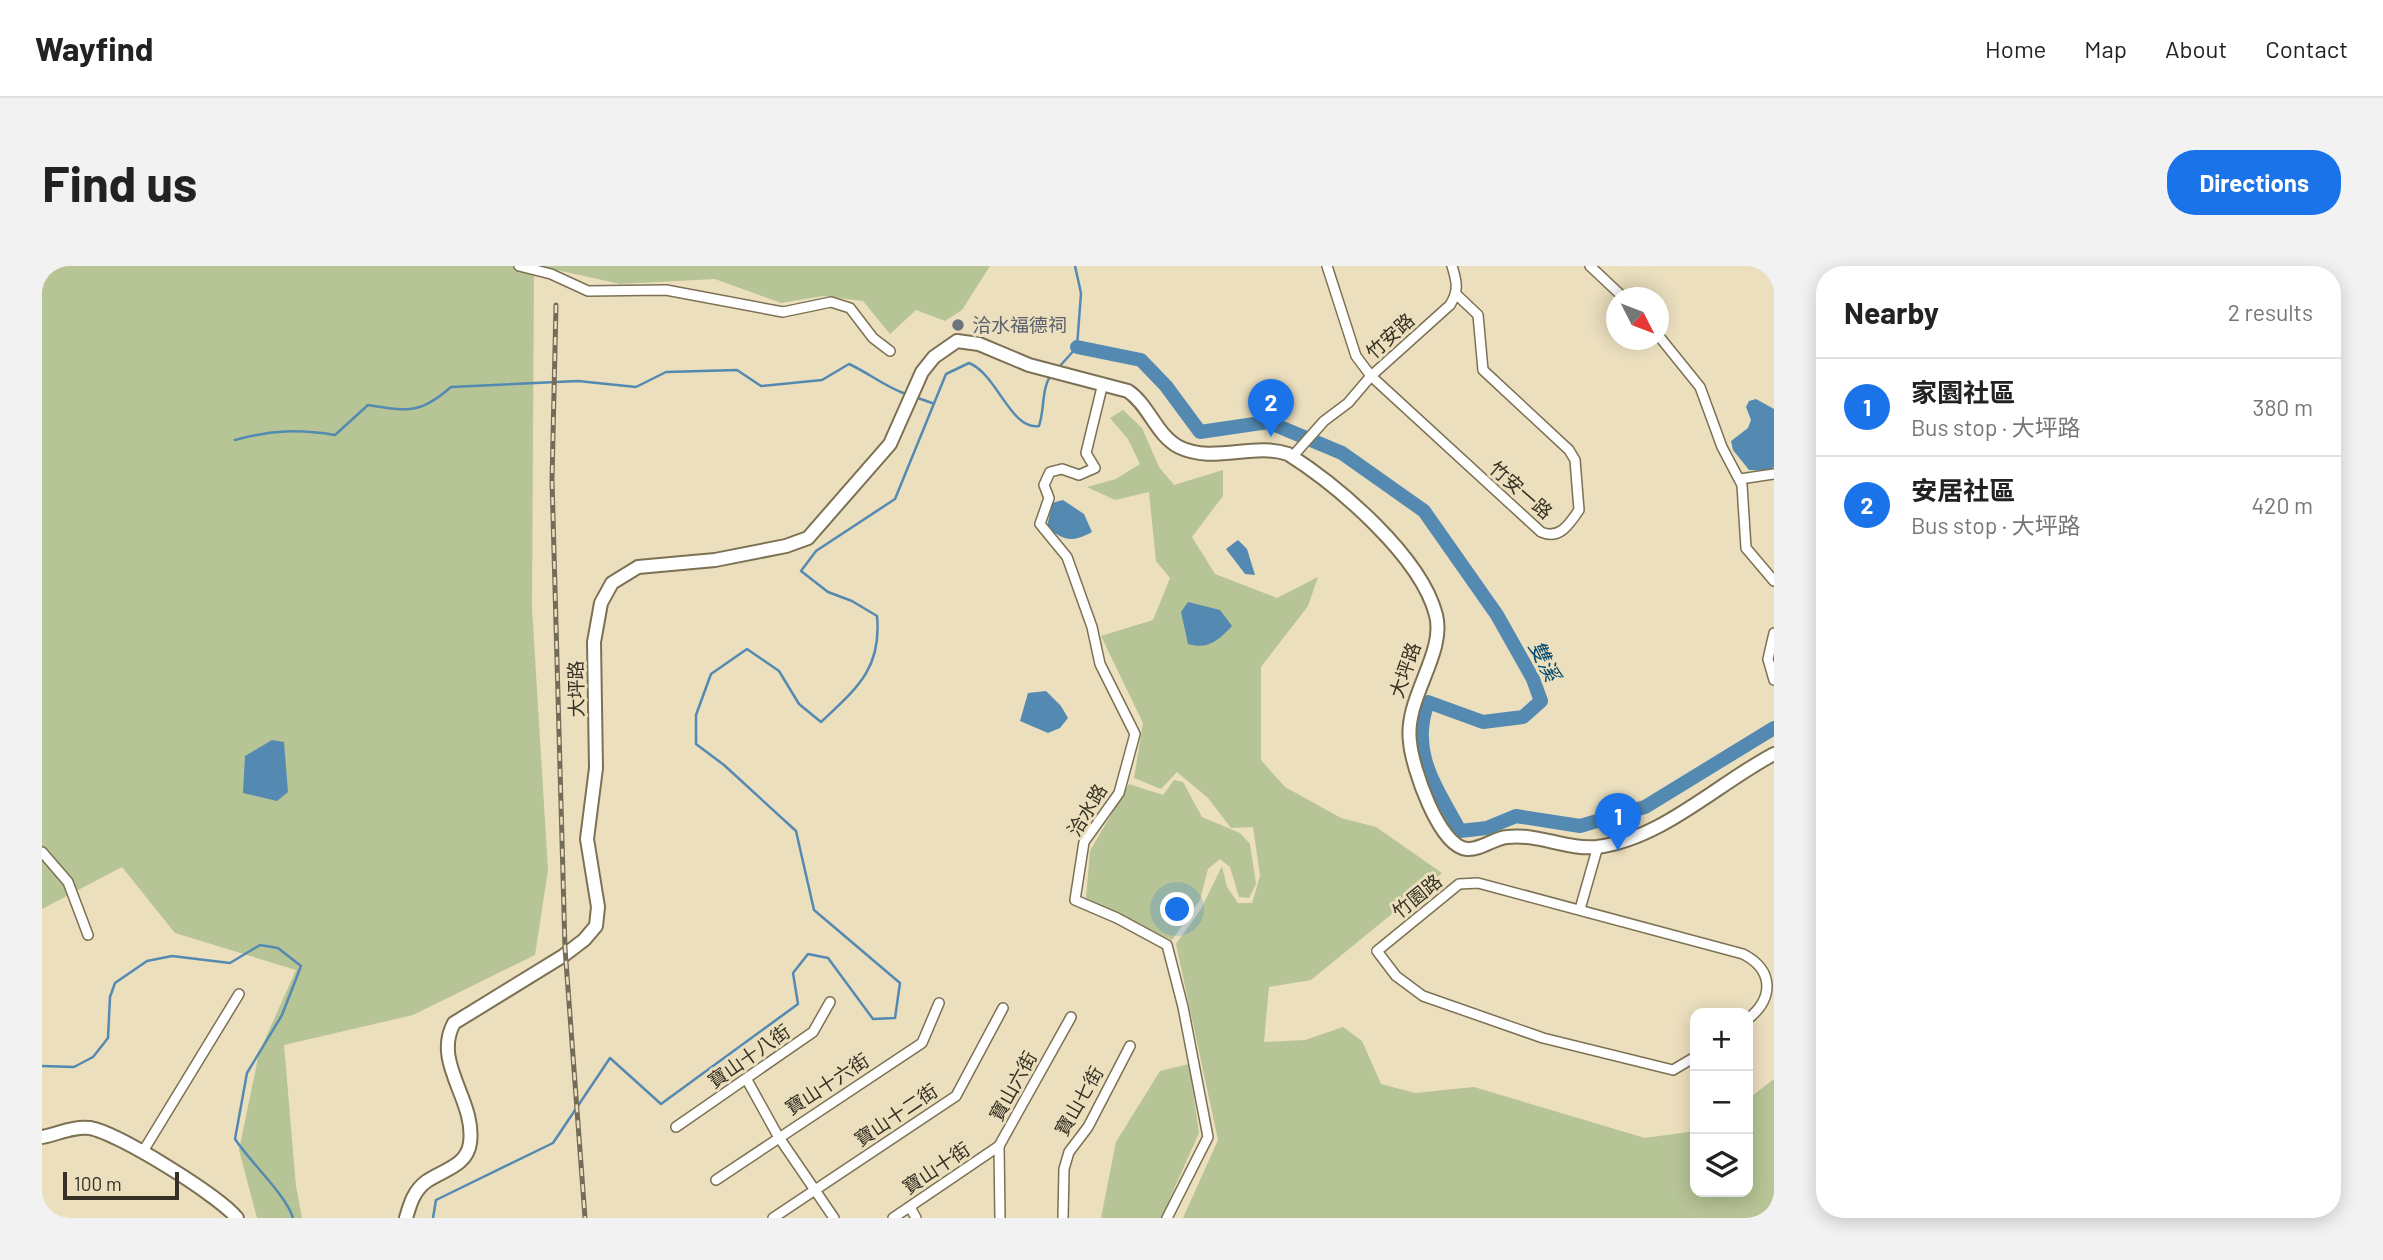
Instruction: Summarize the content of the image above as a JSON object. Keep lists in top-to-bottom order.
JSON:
{
  "streets": {
    "street": [
      "竹安路",
      "竹安一路",
      "大坪路",
      "洽水路",
      "竹園路",
      "寶山十八街",
      "寶山十六街",
      "寶山六街",
      "寶山七街",
      "寶山十二街",
      "寶山十街"
    ]
  },
  "crossings": [
    ["竹安路", "竹安一路"],
    ["竹安路", "大坪路"],
    ["大坪路", "洽水路"],
    ["寶山六街", "寶山十街"]
  ],
  "water": ["雙溪"],
  "places": ["洽水福德祠"],
  "scale_bar": "100 m",
  "north": "bottom right",
  "page": {
    "header": "Wayfind",
    "nav": [
      "Home",
      "Map",
      "About",
      "Contact"
    ],
    "buttons": "Directions",
    "title": "Find us",
    "heading": ["Nearby", "2 results"],
    "list": [
      {
        "mark": "1",
        "name": "家園社區",
        "note": "Bus stop · 大坪路",
        "value": "380 m"
      },
      {
        "mark": "2",
        "name": "安居社區",
        "note": "Bus stop · 大坪路",
        "value": "420 m"
      }
    ],
    "pins": ["2", "1"],
    "map_buttons": ["+", "−"],
    "scale": "100 m"
  }
}
